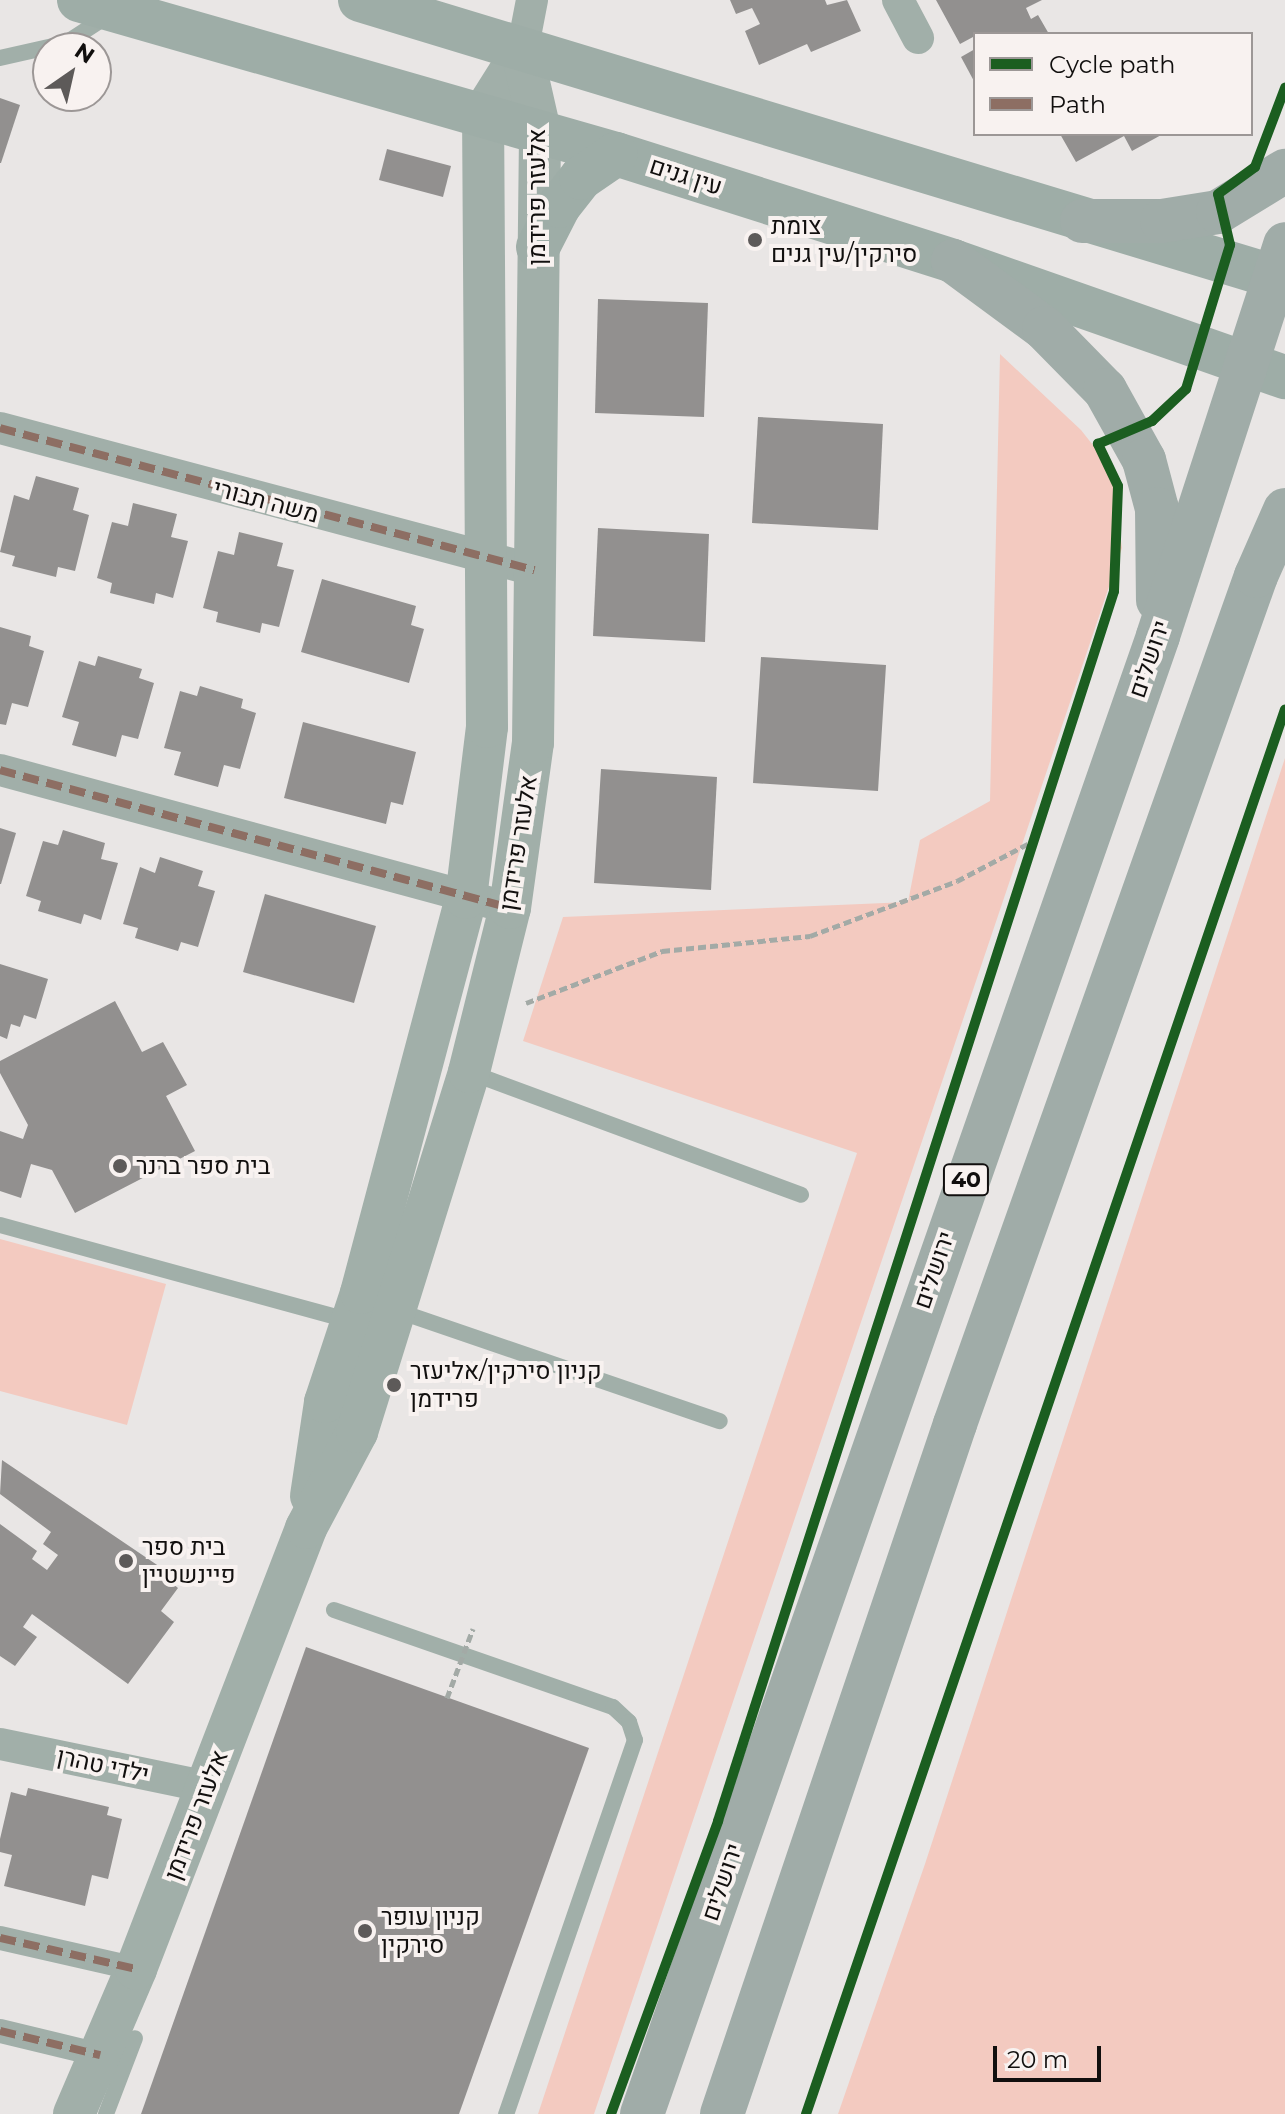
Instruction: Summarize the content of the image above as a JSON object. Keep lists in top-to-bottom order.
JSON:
{
  "streets": {
    "highway": ["ירושלים", "40"],
    "main road": ["עין גנים"],
    "street": ["אלעזר פרידמן", "משה תבורי", "ילדי טהרן"]
  },
  "crossings": [
    ["עין גנים", "אלעזר פרידמן"],
    ["עין גנים", "ירושלים"],
    ["אלעזר פרידמן", "משה תבורי"],
    ["אלעזר פרידמן", "ילדי טהרן"]
  ],
  "places": [
    "צומת סירקין/עין גנים",
    "בית ספר ברנר",
    "קניון סירקין/אליעזר פרידמן",
    "בית ספר פיינשטיין",
    "קניון עופר סירקין"
  ],
  "legend": ["Cycle path", "Path"],
  "scale_bar": "20 m",
  "north": "top right"
}
